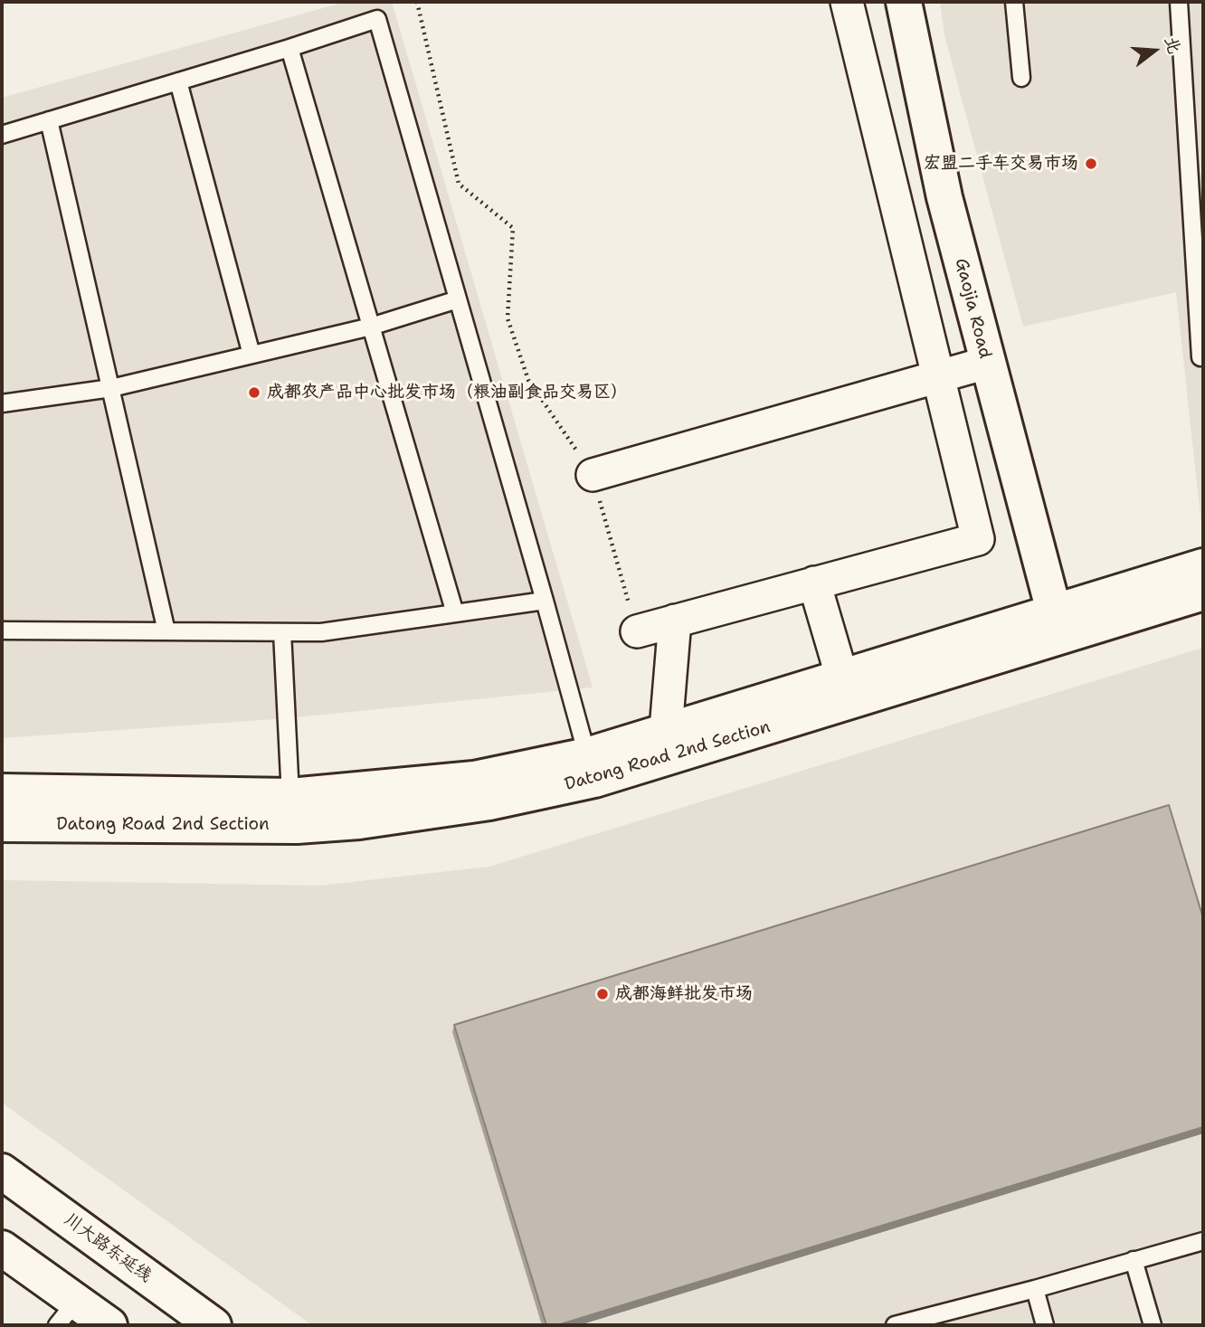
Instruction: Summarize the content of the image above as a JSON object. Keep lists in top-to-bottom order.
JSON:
{
  "streets": {
    "street": ["Gaojia Road", "Datong Road 2nd Section", "川大路东延线"]
  },
  "crossings": [
    ["Gaojia Road", "Datong Road 2nd Section"]
  ],
  "places": ["宏盟二手车交易市场", "成都农产品中心批发市场（粮油副食品交易区）", "成都海鲜批发市场"],
  "north": "right"
}
